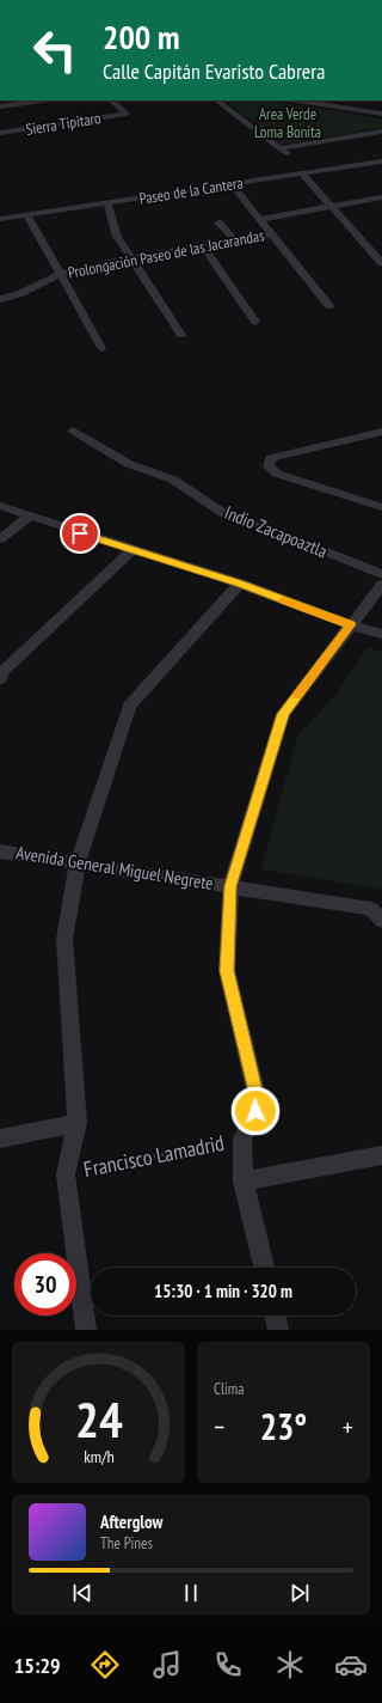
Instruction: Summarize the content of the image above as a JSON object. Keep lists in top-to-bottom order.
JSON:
{
  "streets": {
    "street": [
      "Sierra Tipitaro",
      "Paseo de la Cantera",
      "Prolongación Paseo de las Jacarandas",
      "Indio Zacapoaztla",
      "Avenida General Miguel Negrete"
    ],
    "path": ["Francisco Lamadrid"]
  },
  "parks": ["Area Verde Loma Bonita"],
  "page": {
    "turn": ["200 m", "Calle Capitán Evaristo Cabrera"],
    "limit": "30",
    "trip": "15:30 · 1 min · 320 m",
    "tile": "Clima",
    "heat": ["−", "23°", "+"],
    "song": ["Afterglow", "The Pines"],
    "tabs": "15:29",
    "gauge": ["24", "km/h"]
  }
}
